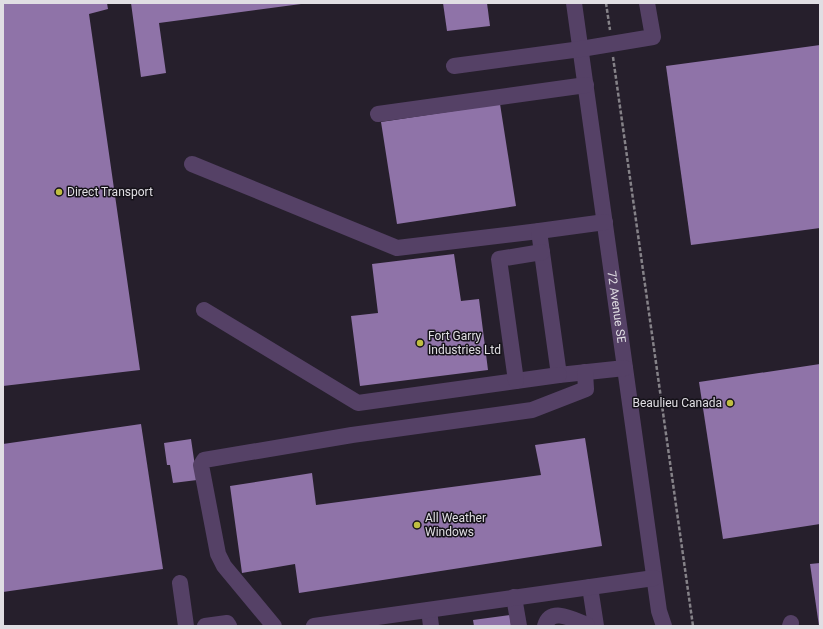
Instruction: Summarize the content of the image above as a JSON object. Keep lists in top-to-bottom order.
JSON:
{
  "streets": {
    "street": ["72 Avenue SE"]
  },
  "places": [
    "Direct Transport",
    "Fort Garry Industries Ltd",
    "Beaulieu Canada",
    "All Weather Windows"
  ]
}
